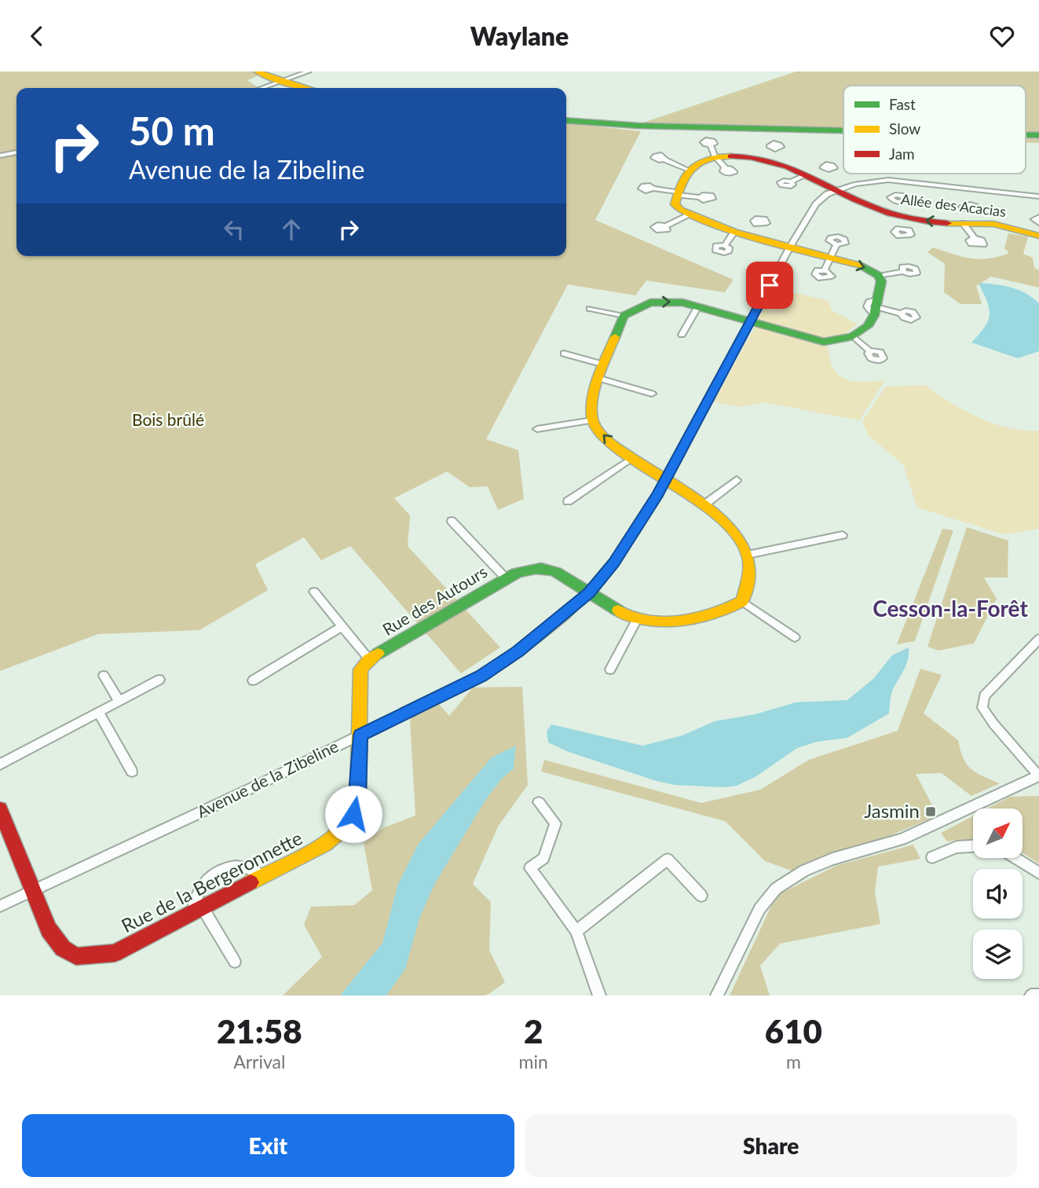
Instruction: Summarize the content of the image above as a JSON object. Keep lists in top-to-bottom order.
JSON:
{
  "streets": {
    "street": [
      "Allée des Acacias",
      "Rue des Autours",
      "Avenue de la Zibeline",
      "Rue de la Bergeronnette"
    ]
  },
  "crossings": [
    ["Allée des Acacias", "Avenue de la Zibeline"],
    ["Rue des Autours", "Avenue de la Zibeline"],
    ["Avenue de la Zibeline", "Rue de la Bergeronnette"]
  ],
  "districts": ["Cesson-la-Forêt"],
  "parks": ["Bois brûlé"],
  "places": {
    "transit": ["Jasmin"]
  },
  "legend": ["Fast", "Slow", "Jam"],
  "north": "top right",
  "page": {
    "header": "Waylane",
    "turn": ["50 m", "Avenue de la Zibeline"],
    "eta": [
      "21:58",
      "Arrival",
      "2",
      "min",
      "610",
      "m"
    ],
    "buttons": ["Exit", "Share"]
  }
}
